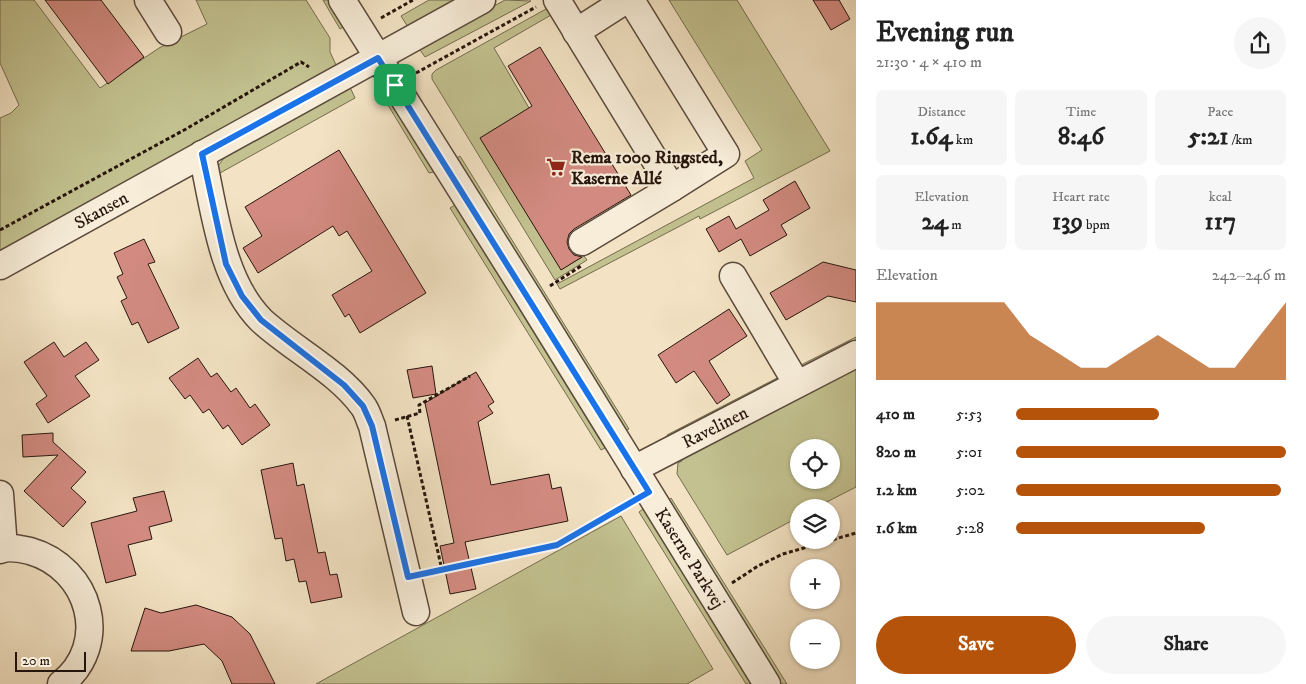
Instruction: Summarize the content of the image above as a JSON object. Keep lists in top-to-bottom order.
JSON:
{
  "streets": {
    "street": ["Skansen", "Ravelinen", "Kaserne Parkvej"]
  },
  "crossings": [
    ["Skansen", "Kaserne Parkvej"],
    ["Ravelinen", "Kaserne Parkvej"]
  ],
  "places": {
    "supermarket": ["Rema 1000 Ringsted, Kaserne Allé"]
  },
  "scale_bar": "20 m",
  "page": {
    "heading": ["Evening run", "21:30 · 4 × 410 m"],
    "stats": [
      ["Distance", "1.64 km"],
      ["Time", "8:46"],
      ["Pace", "5:21 /km"],
      ["Elevation", "24 m"],
      ["Heart rate", "139 bpm"],
      ["kcal", "117"]
    ],
    "chart": ["Elevation", "242–246 m"],
    "list": [
      {
        "name": "410 m",
        "note": "5:53"
      },
      {
        "name": "820 m",
        "note": "5:01"
      },
      {
        "name": "1.2 km",
        "note": "5:02"
      },
      {
        "name": "1.6 km",
        "note": "5:28"
      }
    ],
    "map_buttons": ["+", "−"],
    "buttons": ["Save", "Share"],
    "scale": "20 m"
  }
}
